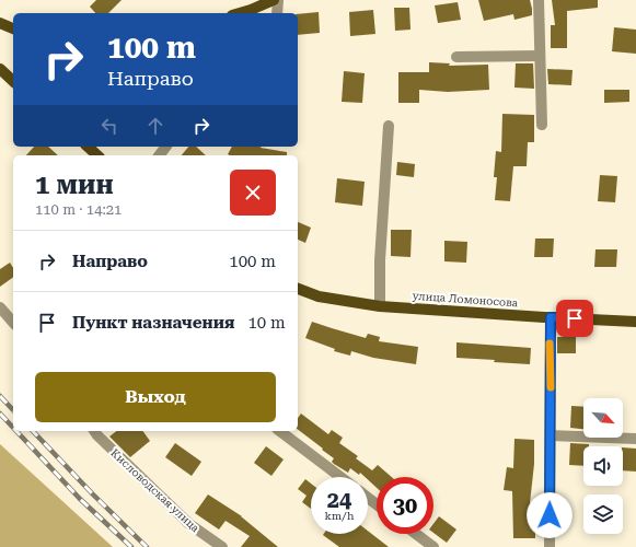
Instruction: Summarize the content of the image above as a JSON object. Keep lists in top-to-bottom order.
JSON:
{
  "streets": {
    "main road": ["улица Ломоносова"],
    "street": ["Кисловодская улица"]
  },
  "north": "bottom right",
  "page": {
    "turn": ["100 m", "Направо"],
    "heading": ["1 мин", "110 m · 14:21"],
    "list": [
      {
        "name": "Направо",
        "value": "100 m"
      },
      {
        "name": "Пункт назначения",
        "value": "10 m"
      }
    ],
    "buttons": "Выход",
    "speed": "24 km/h",
    "limit": "30"
  }
}
